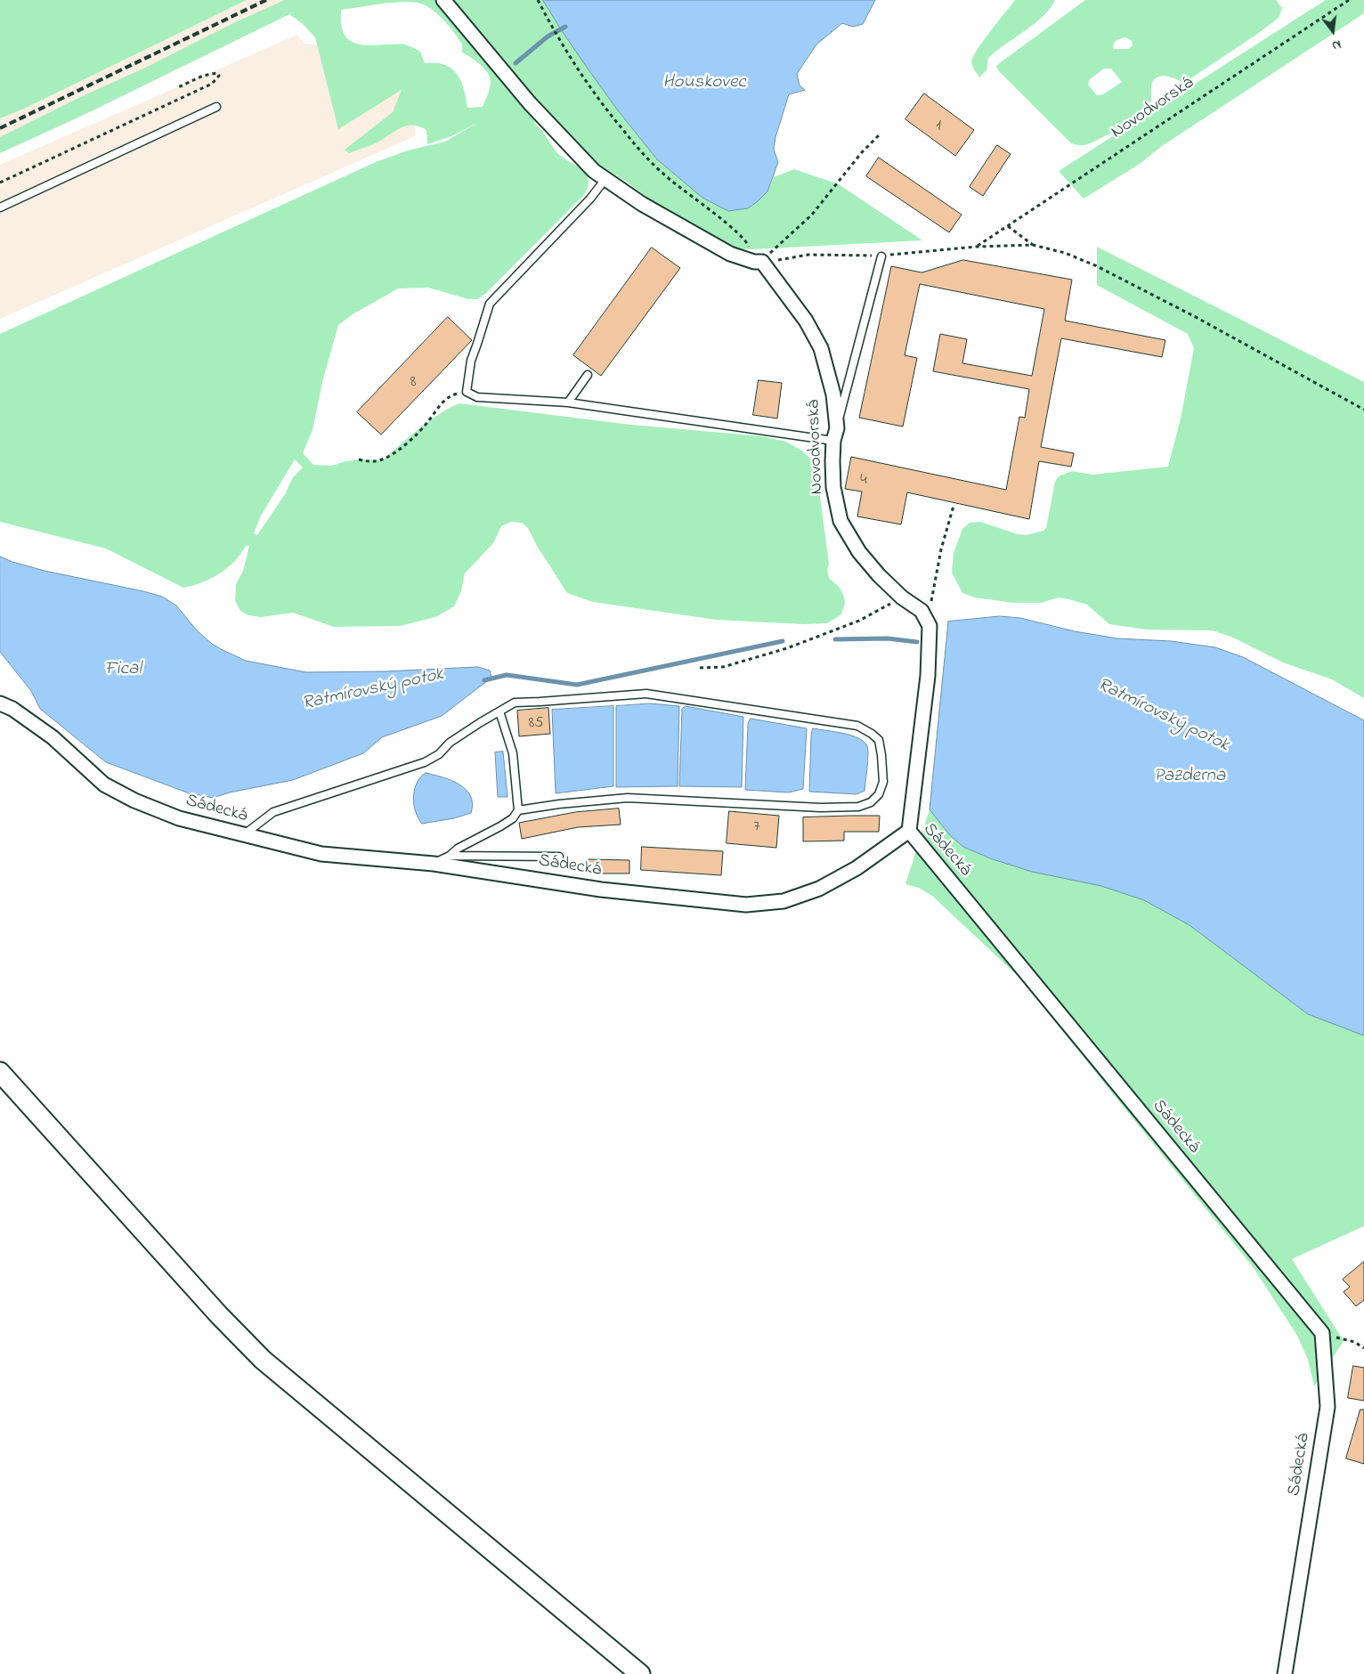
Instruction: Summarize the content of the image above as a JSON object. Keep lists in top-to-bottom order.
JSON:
{
  "streets": {
    "street": ["Novodvorská", "Sádecká"]
  },
  "water": [
    "Houskovec",
    "Fical",
    "Ratmírovský potok",
    "Pazderna"
  ],
  "house_numbers": [
    "1",
    "8",
    "4",
    "85",
    "7"
  ],
  "north": "bottom"
}
